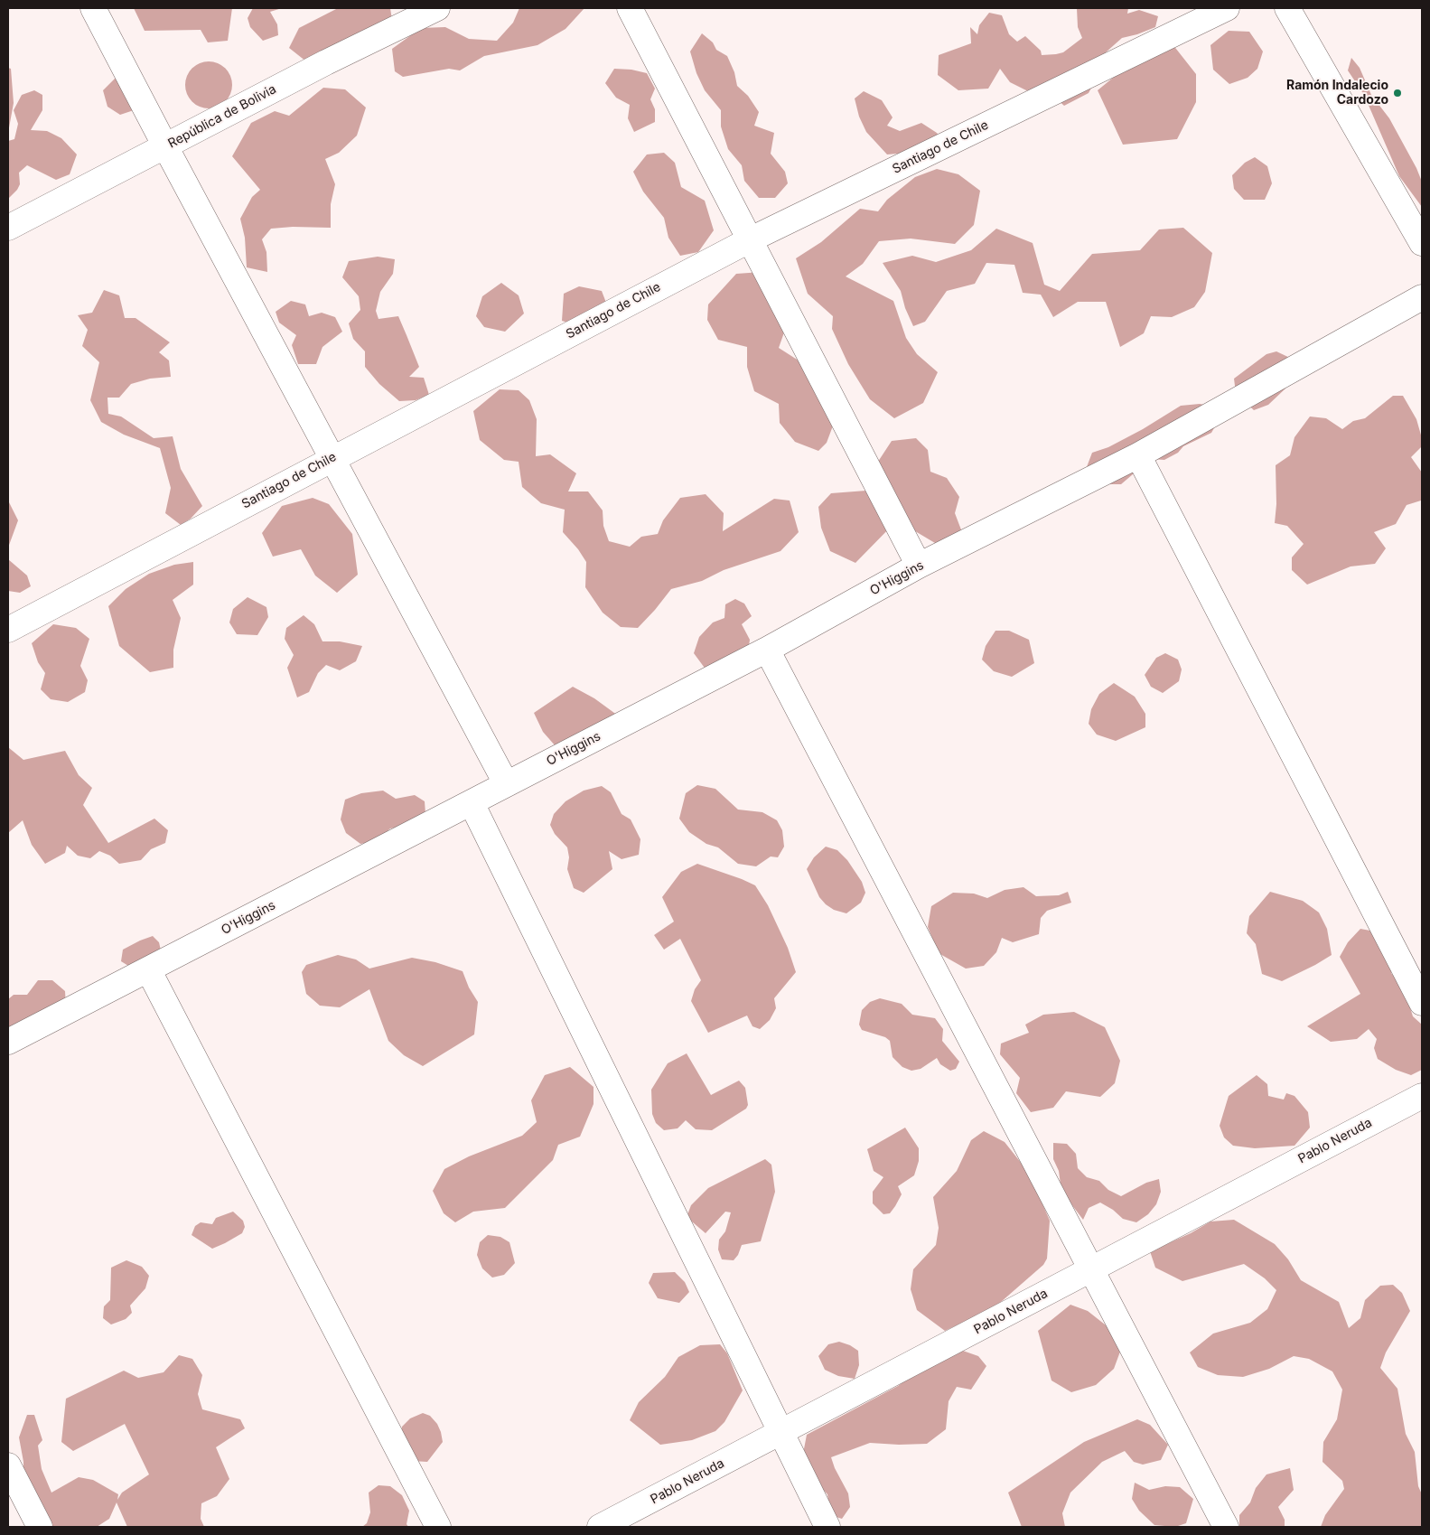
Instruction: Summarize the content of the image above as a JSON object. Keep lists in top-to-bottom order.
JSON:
{
  "streets": {
    "street": [
      "República de Bolivia",
      "Santiago de Chile",
      "O'Higgins",
      "Pablo Neruda"
    ]
  },
  "places": ["Ramón Indalecio Cardozo"]
}
